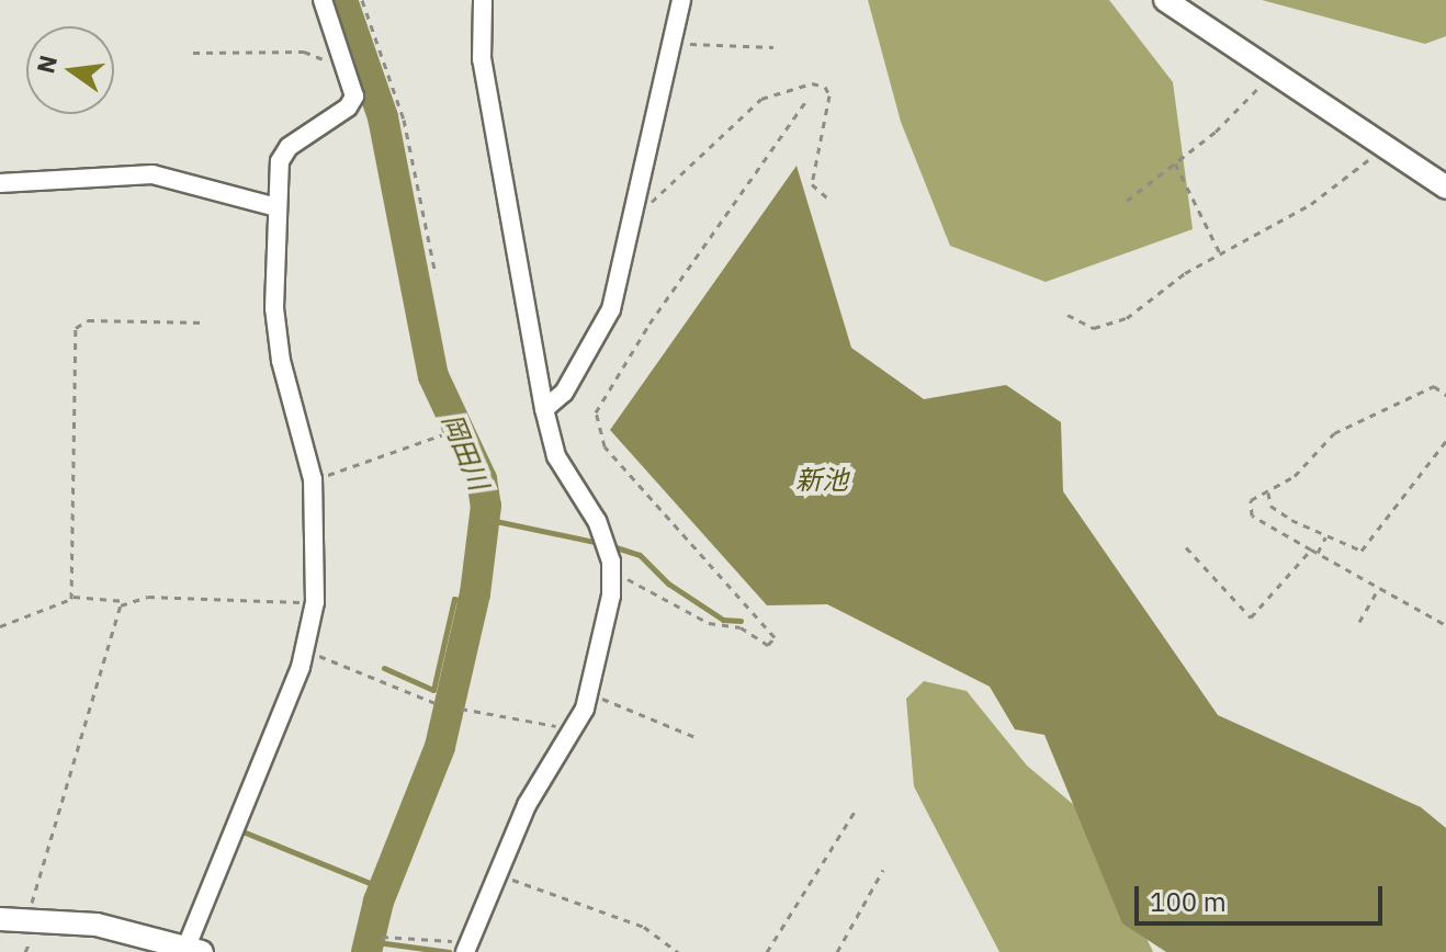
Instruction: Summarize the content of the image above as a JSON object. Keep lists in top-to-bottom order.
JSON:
{
  "water": ["岡田川", "新池"],
  "scale_bar": "100 m",
  "north": "left"
}
